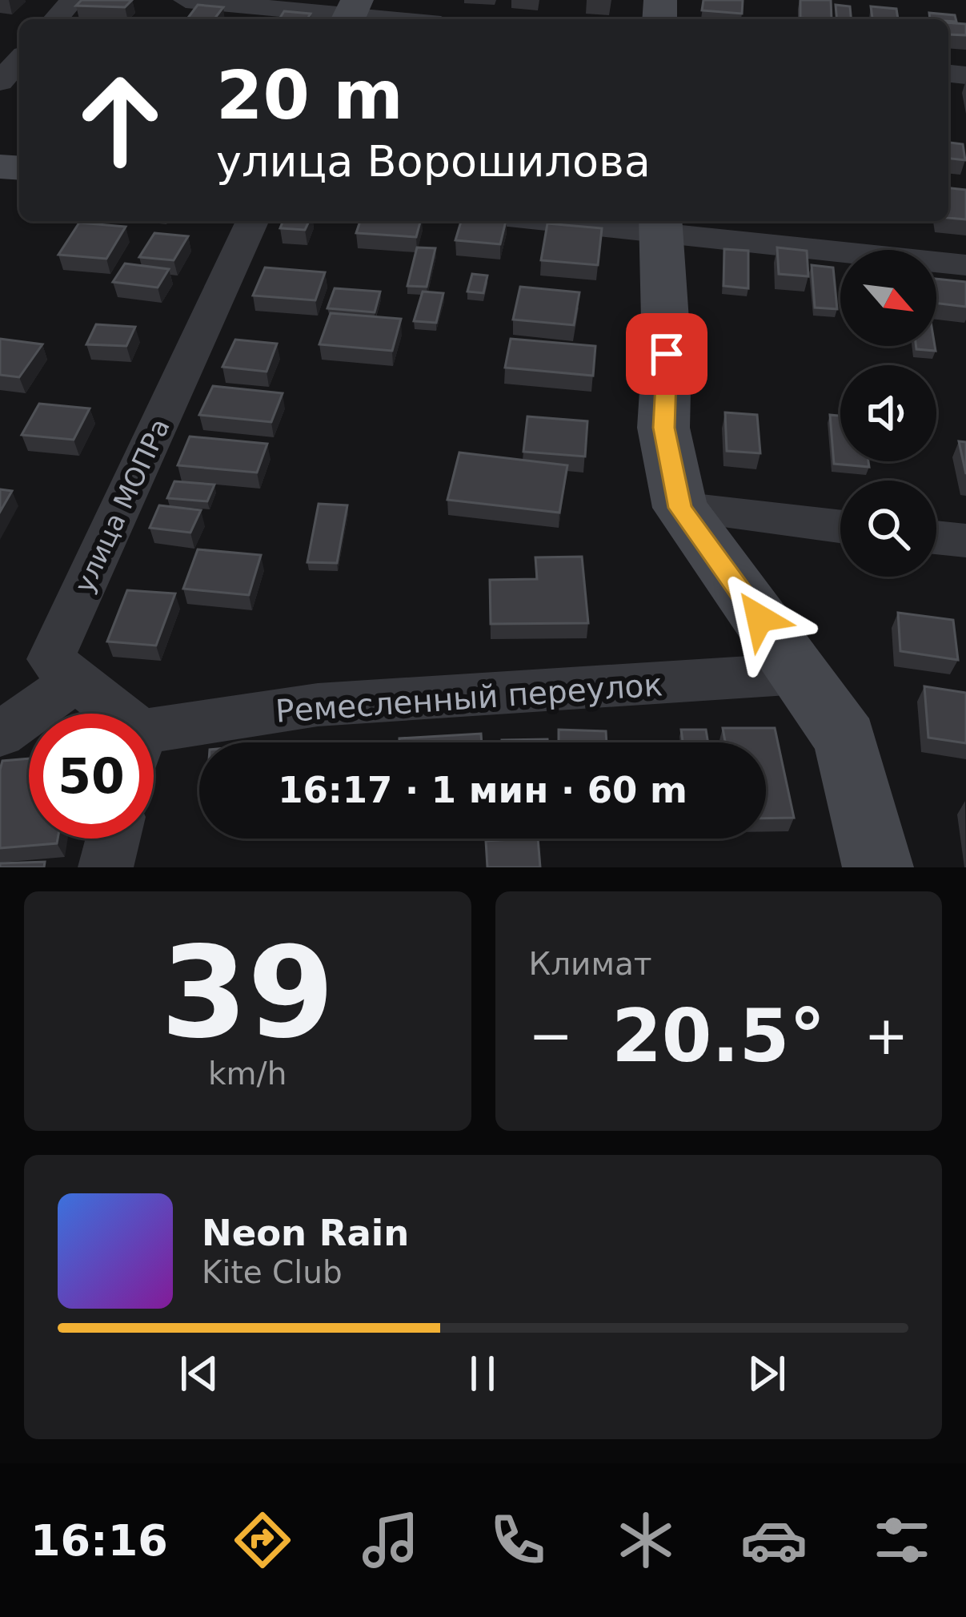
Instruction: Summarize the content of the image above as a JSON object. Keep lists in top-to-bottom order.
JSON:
{
  "streets": {
    "street": ["улица МОПРа", "Ремесленный переулок"]
  },
  "north": "bottom right",
  "page": {
    "turn": ["20 m", "улица Ворошилова"],
    "limit": "50",
    "trip": "16:17 · 1 мин · 60 m",
    "tile": [
      ["39", "km/h"],
      "Климат"
    ],
    "heat": ["−", "20.5°", "+"],
    "song": ["Neon Rain", "Kite Club"],
    "tabs": "16:16"
  }
}
